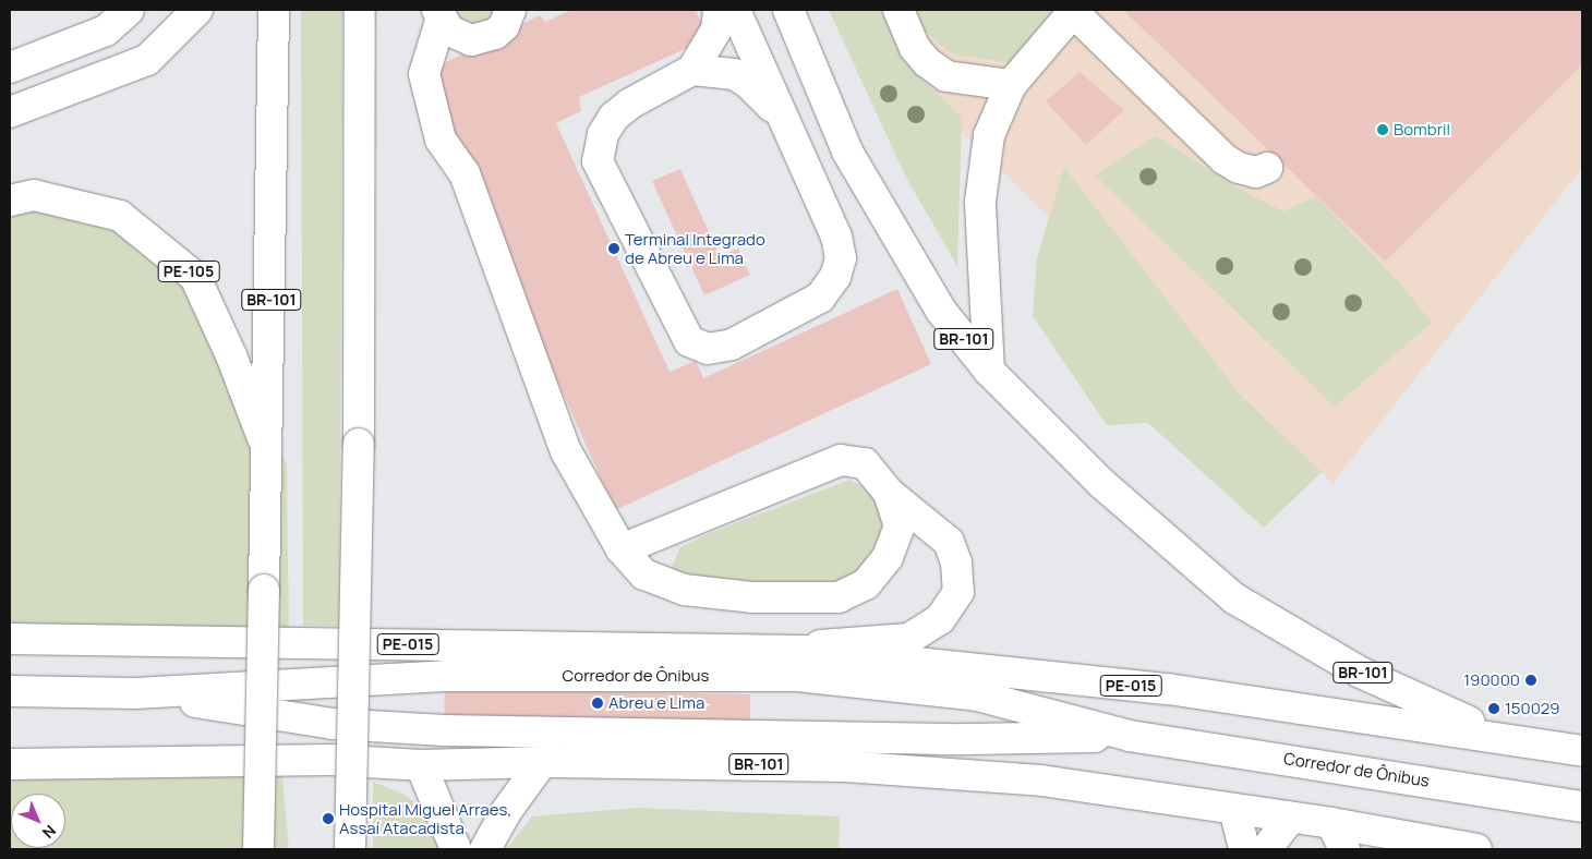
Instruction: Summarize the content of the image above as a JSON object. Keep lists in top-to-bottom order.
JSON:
{
  "streets": {
    "main road": [
      "PE-105",
      "BR-101",
      "PE-015",
      "Corredor de Ônibus"
    ]
  },
  "crossings": [
    ["PE-105", "BR-101"],
    ["BR-101", "PE-015"]
  ],
  "places": [
    "Bombril",
    "Terminal Integrado de Abreu e Lima",
    "190000",
    "Abreu e Lima",
    "150029",
    "Hospital Miguel Arraes, Assaí Atacadista"
  ],
  "north": "bottom right"
}
